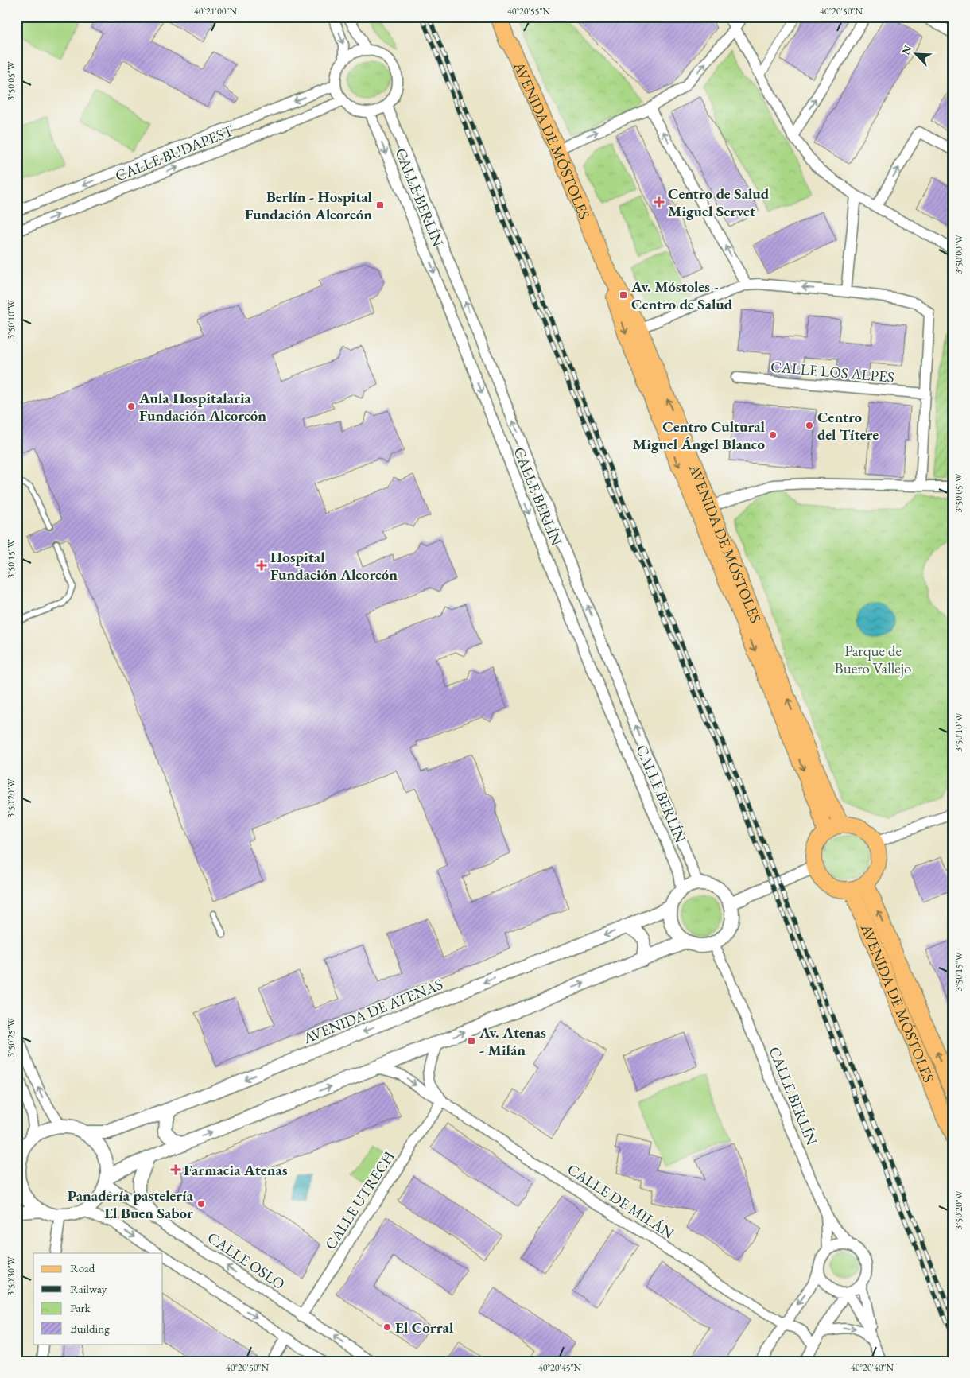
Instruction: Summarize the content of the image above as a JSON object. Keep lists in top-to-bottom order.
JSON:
{
  "streets": {
    "main road": ["AVENIDA DE MÓSTOLES"],
    "street": [
      "CALLE BUDAPEST",
      "CALLE BERLÍN",
      "CALLE LOS ALPES",
      "AVENIDA DE ATENAS",
      "CALLE UTRECH",
      "CALLE DE MILÁN",
      "CALLE OSLO"
    ]
  },
  "crossings": [
    ["CALLE BUDAPEST", "CALLE BERLÍN"],
    ["CALLE BERLÍN", "AVENIDA DE ATENAS"],
    ["AVENIDA DE ATENAS", "CALLE OSLO"],
    ["CALLE UTRECH", "CALLE DE MILÁN"],
    ["CALLE UTRECH", "CALLE OSLO"]
  ],
  "parks": ["Parque de Buero Vallejo"],
  "places": {
    "health": ["Centro de Salud Miguel Servet", "Hospital Fundación Alcorcón", "Farmacia Atenas"],
    "transit": ["Berlín - Hospital Fundación Alcorcón", "Av. Móstoles - Centro de Salud", "Av. Atenas - Milán"],
    "other": [
      "Aula Hospitalaria Fundación Alcorcón",
      "Centro del Títere",
      "Centro Cultural Miguel Ángel Blanco",
      "Panadería pastelería El Buen Sabor",
      "El Corral"
    ]
  },
  "legend": [
    "Road",
    "Railway",
    "Park",
    "Building"
  ],
  "north": "top left",
  "coordinates": [
    "40°21'00\"N",
    "40°20'55\"N",
    "40°20'50\"N",
    "3°50'05\"W",
    "3°50'00\"W",
    "3°50'10\"W",
    "3°50'15\"W",
    "3°50'20\"W",
    "3°50'25\"W",
    "3°50'30\"W",
    "40°20'45\"N",
    "40°20'40\"N"
  ]
}
